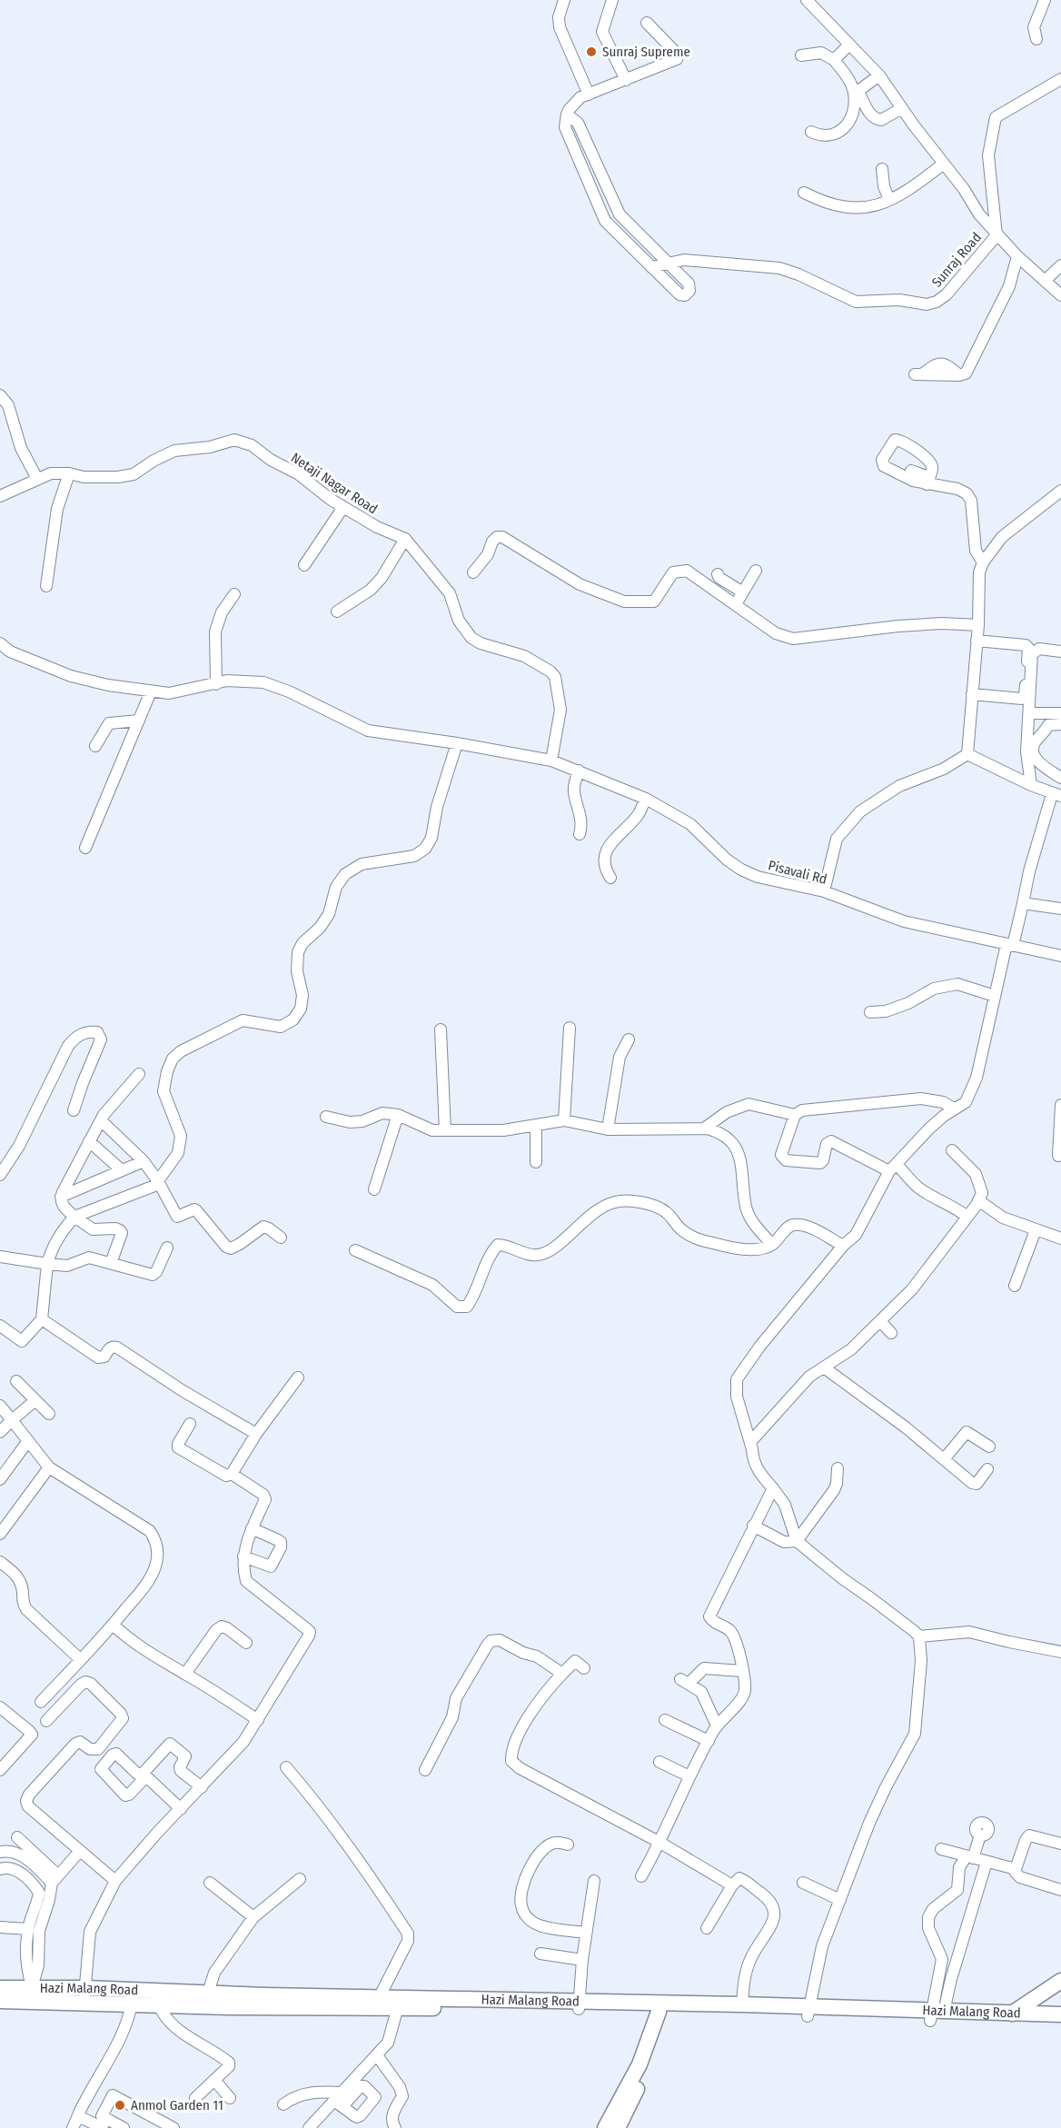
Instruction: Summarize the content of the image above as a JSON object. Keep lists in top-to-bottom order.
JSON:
{
  "streets": {
    "main road": ["Hazi Malang Road"],
    "street": ["Sunraj Road", "Netaji Nagar Road", "Pisavali Rd"]
  },
  "crossings": [
    ["Netaji Nagar Road", "Pisavali Rd"]
  ],
  "places": ["Sunraj Supreme", "Anmol Garden 11"]
}
